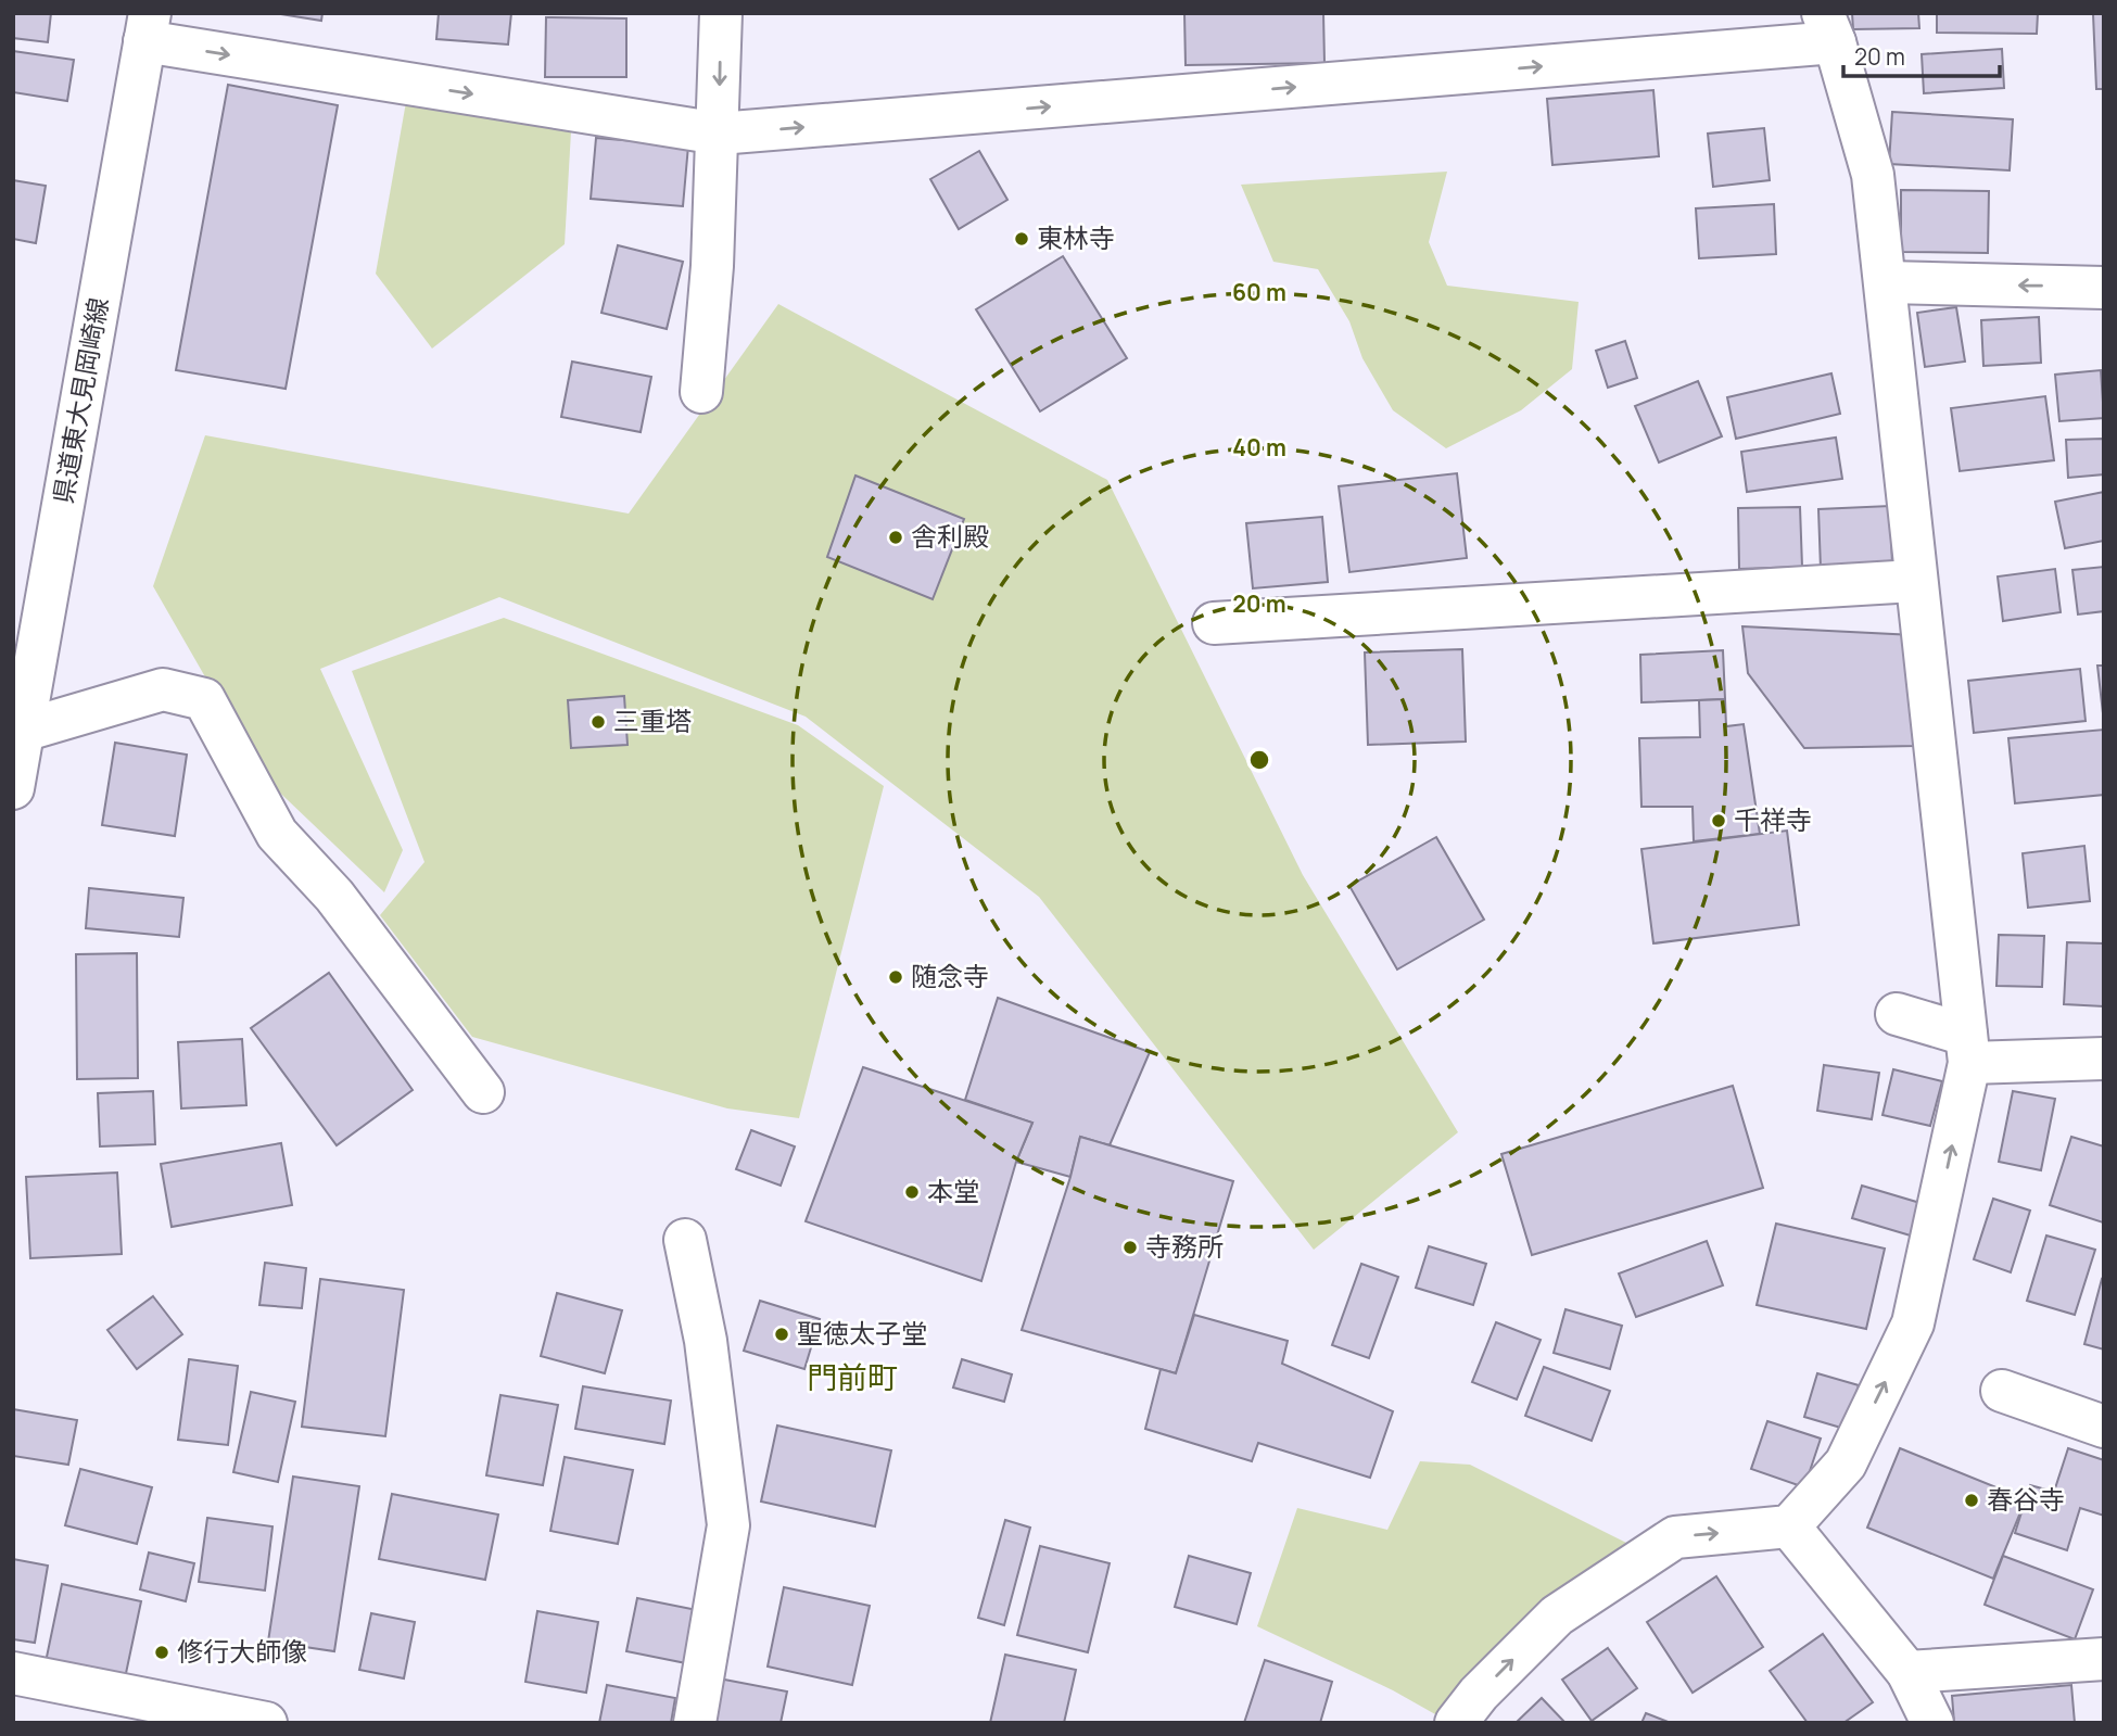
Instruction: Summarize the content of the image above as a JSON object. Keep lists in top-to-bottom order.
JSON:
{
  "streets": {
    "street": ["県道東大見岡崎線"]
  },
  "districts": ["門前町"],
  "places": [
    "東林寺",
    "舎利殿",
    "三重塔",
    "千祥寺",
    "随念寺",
    "本堂",
    "寺務所",
    "聖徳太子堂",
    "春谷寺",
    "修行大師像"
  ],
  "scale_bar": "20 m",
  "rings": ["60 m", "40 m", "20 m"]
}
